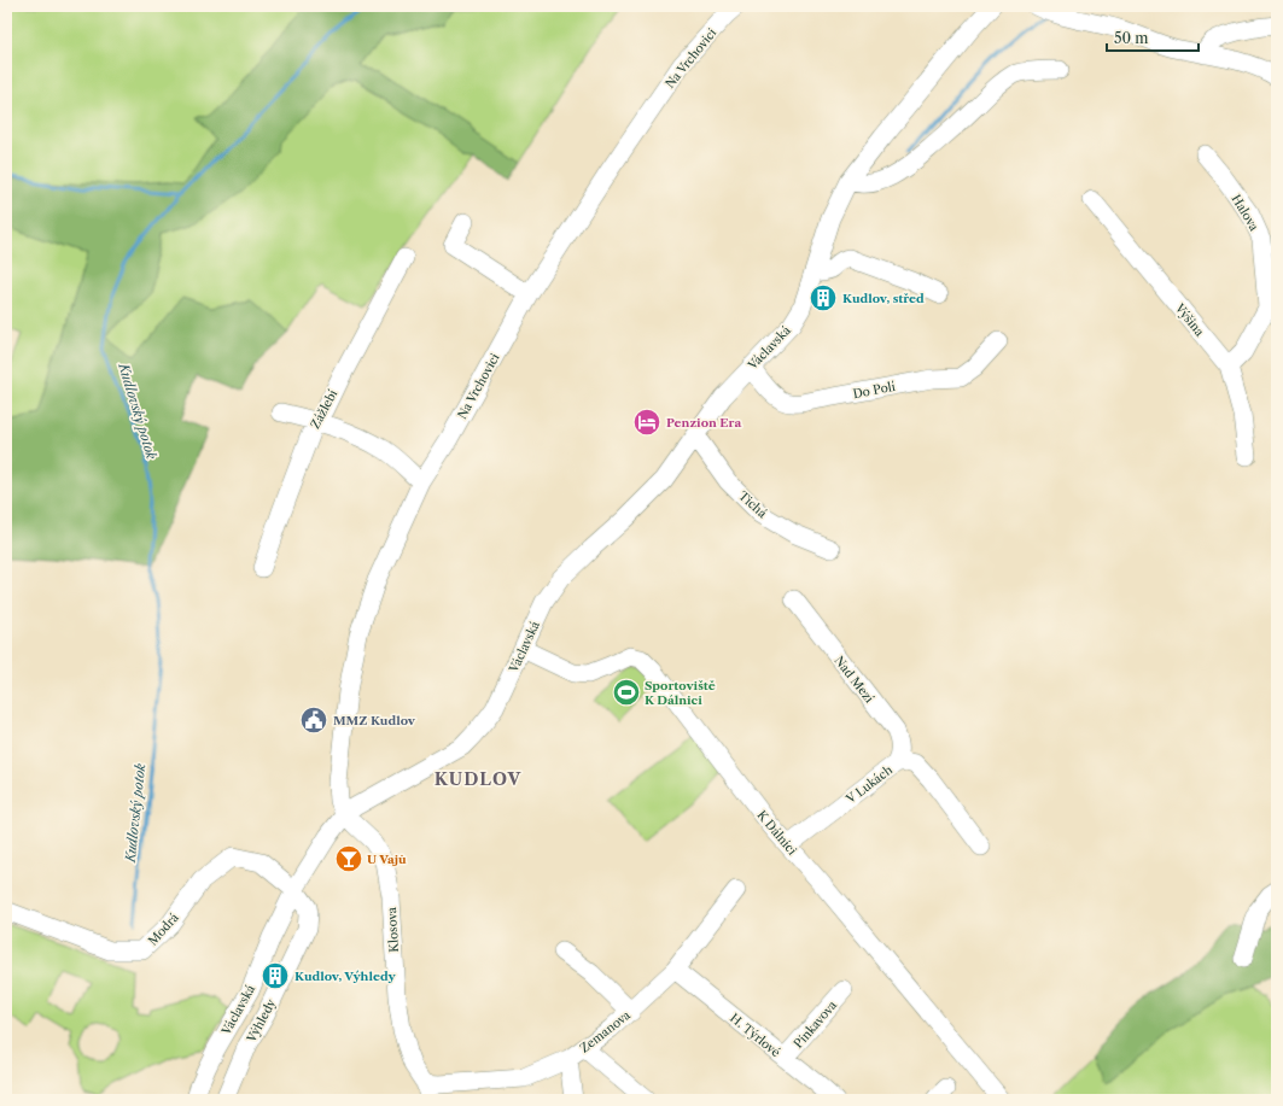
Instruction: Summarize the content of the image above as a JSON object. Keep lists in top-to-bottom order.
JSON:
{
  "streets": {
    "street": [
      "Na Vrchovici",
      "Halova",
      "Výšina",
      "Václavská",
      "Do Polí",
      "Zážlebí",
      "Tichá",
      "Nad Mezí",
      "V Lukách",
      "K Dálnici",
      "Modrá",
      "Klosova",
      "Výhledy",
      "Pinkavova",
      "Zemanova",
      "H. Týrlové"
    ]
  },
  "crossings": [
    ["Na Vrchovici", "Václavská"],
    ["Na Vrchovici", "Klosova"],
    ["Václavská", "Do Polí"],
    ["Václavská", "Tichá"],
    ["Václavská", "K Dálnici"],
    ["Václavská", "Modrá"],
    ["Václavská", "Klosova"],
    ["Václavská", "Výhledy"],
    ["Nad Mezí", "V Lukách"],
    ["V Lukách", "K Dálnici"],
    ["Modrá", "Výhledy"],
    ["Klosova", "Zemanova"],
    ["Pinkavova", "H. Týrlové"],
    ["Zemanova", "H. Týrlové"]
  ],
  "districts": ["KUDLOV"],
  "water": ["Kudlovský potok"],
  "places": {
    "building": ["Kudlov, střed", "Kudlov, Výhledy"],
    "hotel": ["Penzion Era"],
    "sports": ["Sportoviště K Dálnici"],
    "public building": ["MMZ Kudlov"],
    "bar": ["U Vajů"]
  },
  "scale_bar": "50 m"
}
